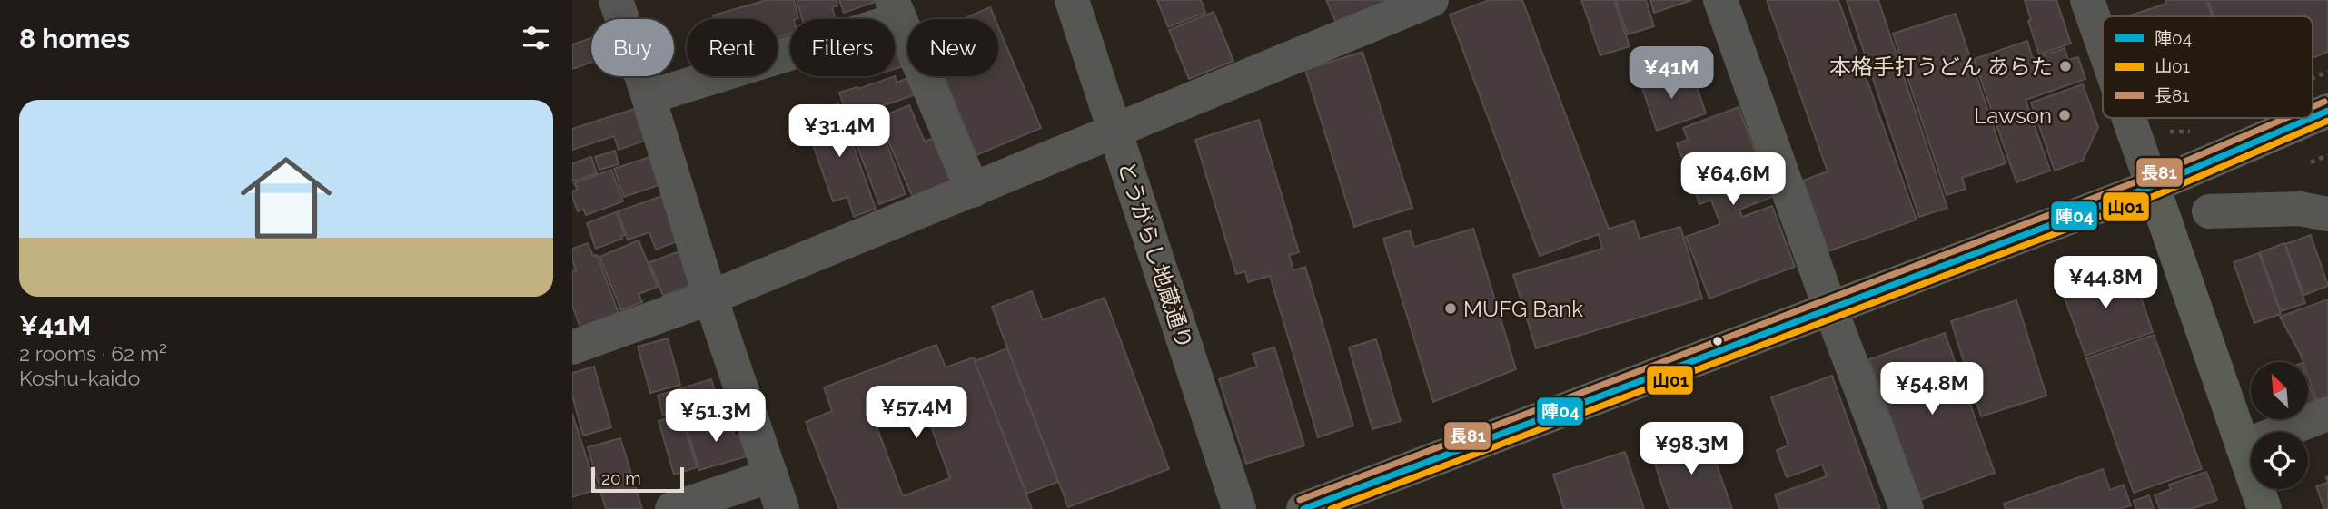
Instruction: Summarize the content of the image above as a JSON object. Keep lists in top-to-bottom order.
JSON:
{
  "streets": {
    "street": ["とうがらし地蔵通り"]
  },
  "places": ["本格手打うどん あらた", "Lawson", "MUFG Bank"],
  "lines": ["transit line 長81", "transit line 陣04", "transit line 山01"],
  "legend": ["陣04", "山01", "長81"],
  "scale_bar": "20 m",
  "north": "top left",
  "page": {
    "heading": "8 homes",
    "chip": [
      "Buy",
      "Rent",
      "Filters",
      "New"
    ],
    "price": [
      "¥41M",
      "¥31.4M",
      "¥64.6M",
      "¥44.8M",
      "¥54.8M",
      "¥57.4M",
      "¥51.3M",
      "¥98.3M"
    ],
    "list": [
      {
        "name": "¥41M",
        "note": "2 rooms · 62 m² · Koshu-kaido"
      }
    ],
    "scale": "20 m"
  }
}
